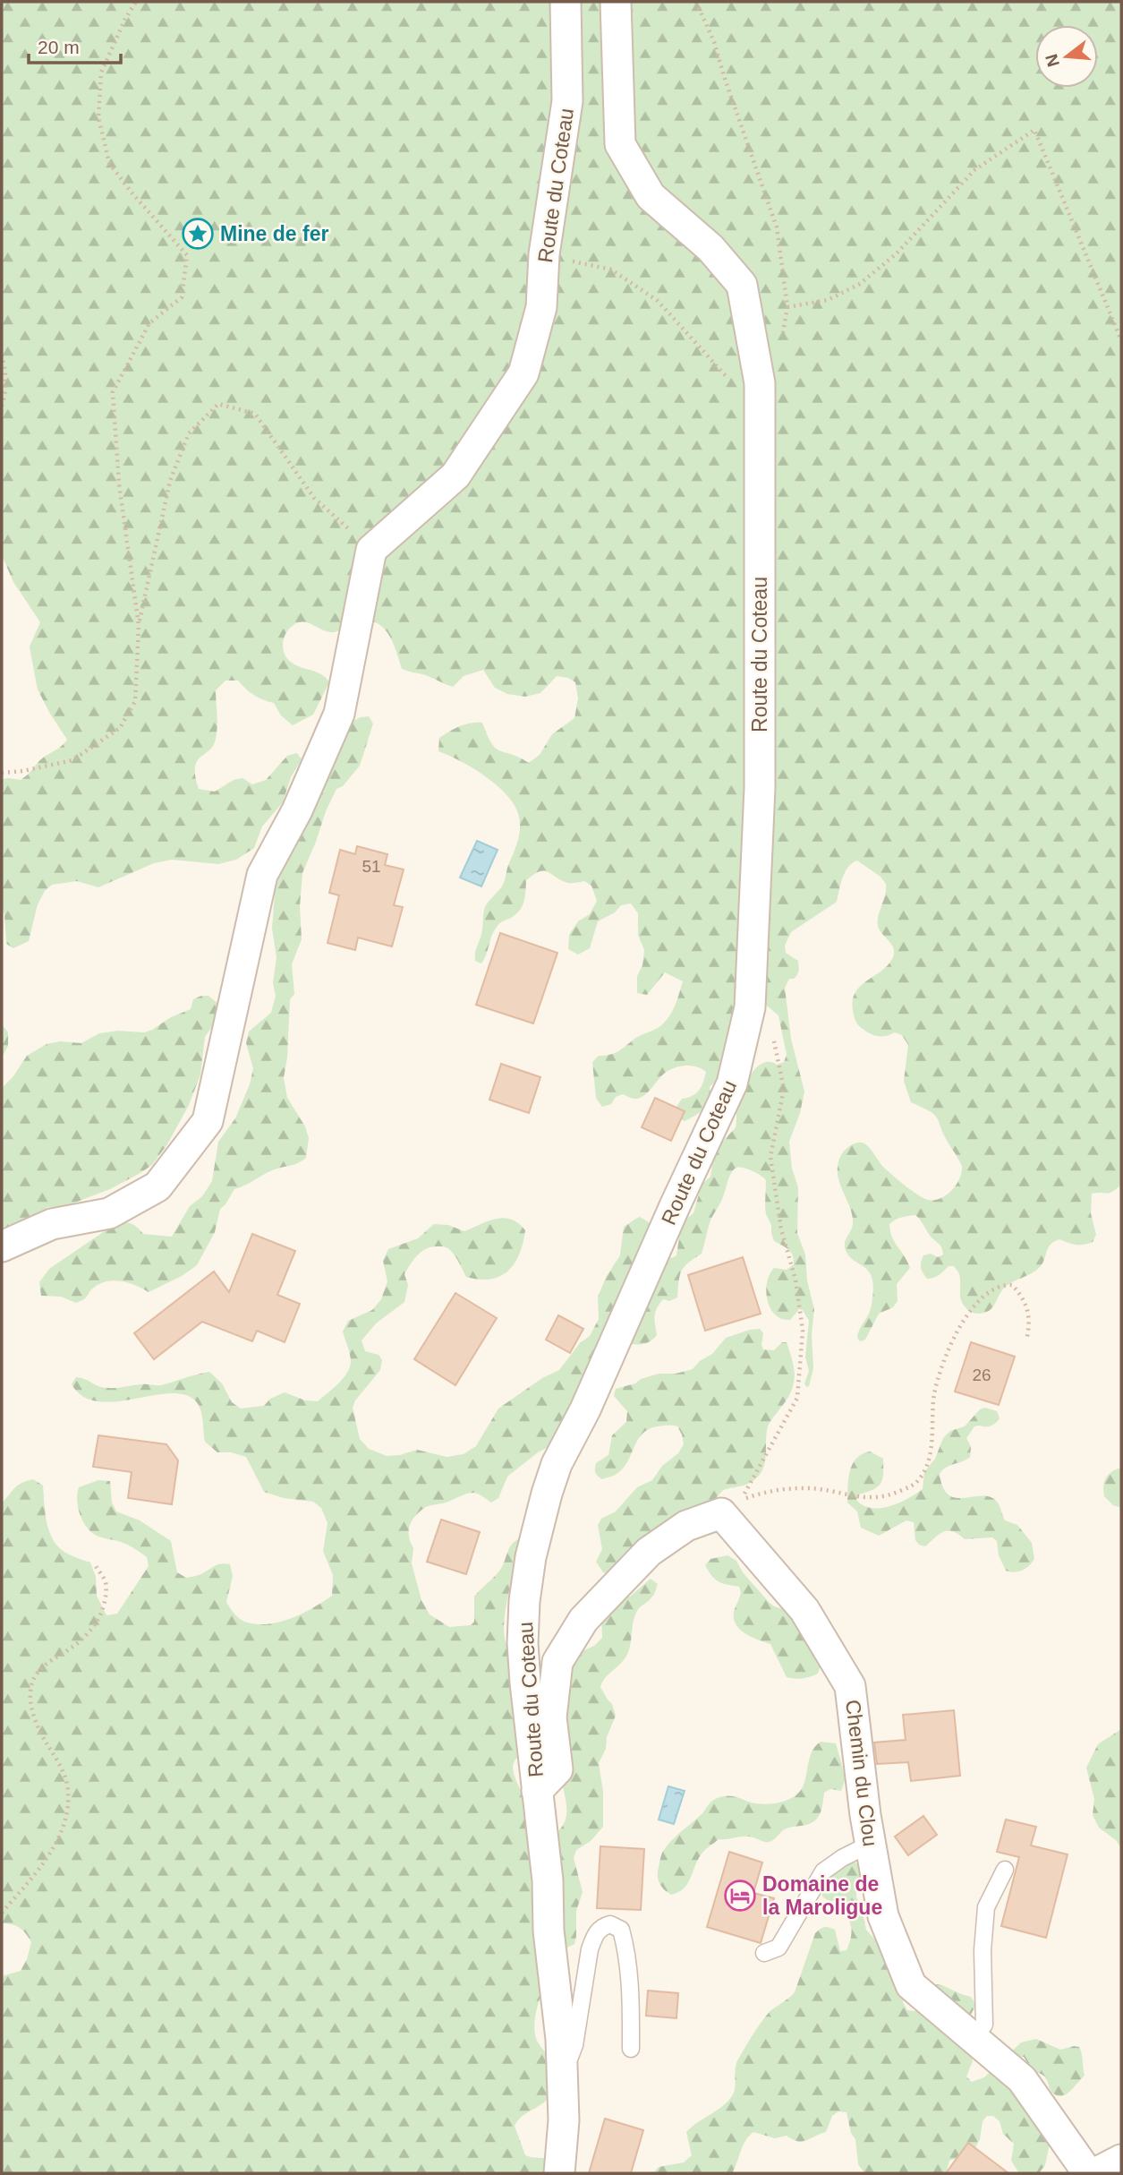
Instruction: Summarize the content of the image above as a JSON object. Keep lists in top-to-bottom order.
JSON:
{
  "streets": {
    "street": ["Route du Coteau", "Chemin du Clou"]
  },
  "crossings": [
    ["Route du Coteau", "Chemin du Clou"]
  ],
  "places": {
    "place": ["Mine de fer"],
    "hotel": ["Domaine de la Maroligue"]
  },
  "house_numbers": ["51", "26"],
  "scale_bar": "20 m",
  "north": "left"
}
